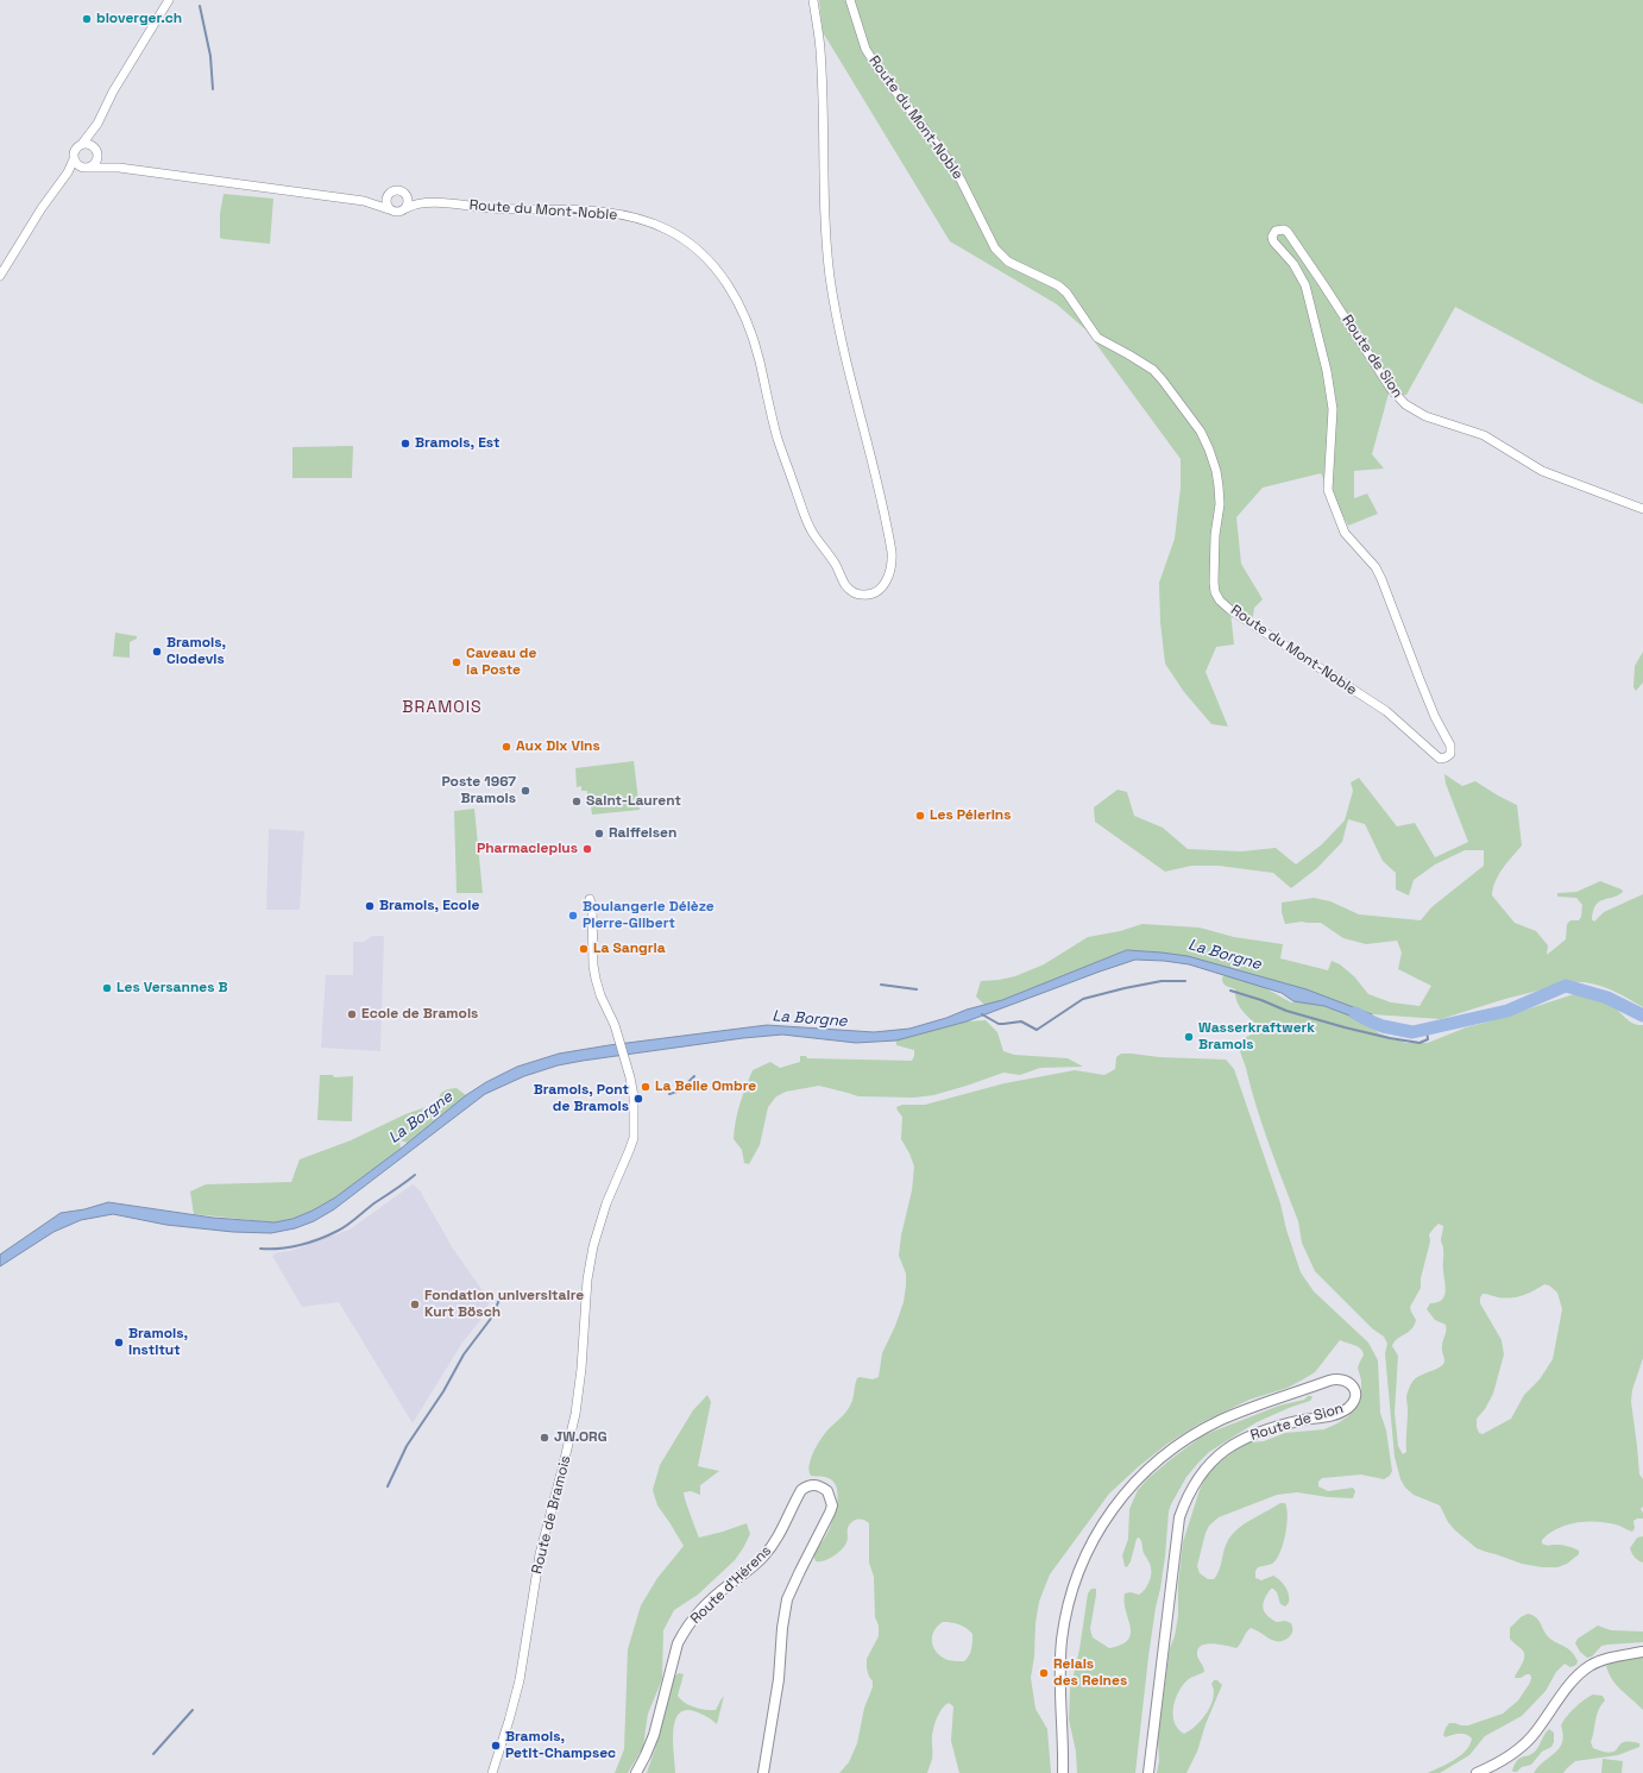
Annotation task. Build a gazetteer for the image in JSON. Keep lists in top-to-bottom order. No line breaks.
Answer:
{"streets":{"main road":["Route de Sion","Route d'Hérens"],"street":["Route du Mont-Noble","Route de Bramois"]},"crossings":[["Route du Mont-Noble","Route de Sion"]],"districts":["BRAMOIS"],"water":["La Borgne"],"places":["bioverger.ch","Bramois, Est","Bramois, Clodevis","Caveau de la Poste","Aux Dix Vins","Poste 1967 Bramois","Saint-Laurent","Les Pélerins","Raiffeisen","Pharmacieplus","Bramois, Ecole","Boulangerie Délèze Pierre-Gilbert","La Sangria","Les Versannes B","Ecole de Bramois","Wasserkraftwerk Bramois","La Belle Ombre","Bramois, Pont de Bramois","Fondation universitaire Kurt Bösch","Bramois, Institut","JW.ORG","Relais des Reines","Bramois, Petit-Champsec"]}
